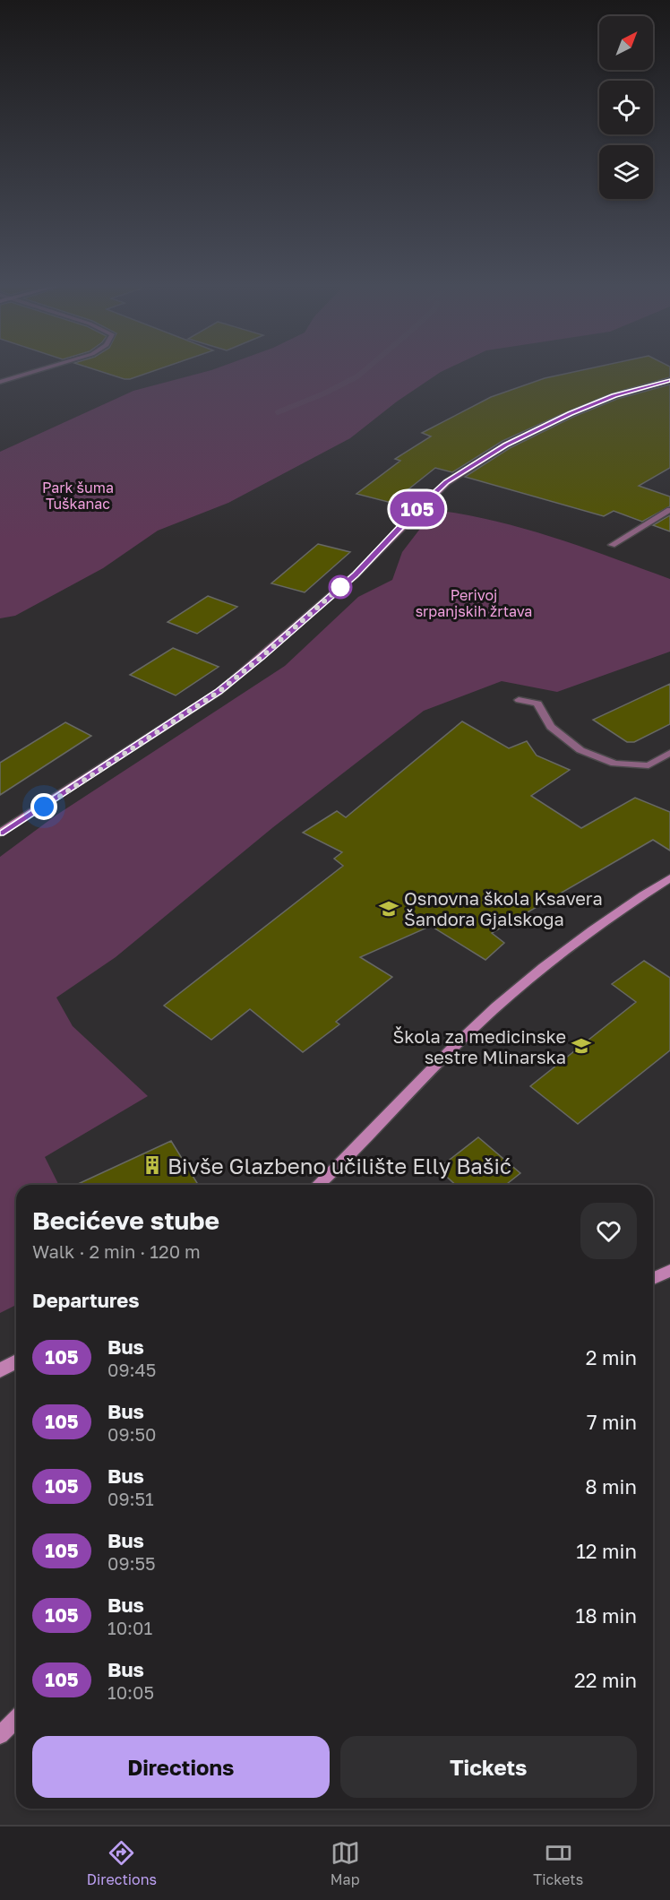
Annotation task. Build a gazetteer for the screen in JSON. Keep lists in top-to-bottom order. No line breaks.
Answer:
{"parks":["Park šuma Tuškanac","Perivoj srpanjskih žrtava"],"places":{"school or university":["Osnovna škola Ksavera Šandora Gjalskoga","Škola za medicinske sestre Mlinarska"],"building":["Bivše Glazbeno učilište Elly Bašić"]},"lines":["bus line 105"],"north":"top right","page":{"on_map":"105","heading":[["Becićeve stube","Walk · 2 min · 120 m"],"Departures"],"list":[{"mark":"105","name":"Bus","note":"09:45","value":"2 min"},{"mark":"105","name":"Bus","note":"09:50","value":"7 min"},{"mark":"105","name":"Bus","note":"09:51","value":"8 min"},{"mark":"105","name":"Bus","note":"09:55","value":"12 min"},{"mark":"105","name":"Bus","note":"10:01","value":"18 min"},{"mark":"105","name":"Bus","note":"10:05","value":"22 min"}],"buttons":["Directions","Tickets"],"tabs":["Directions","Map","Tickets"]}}
